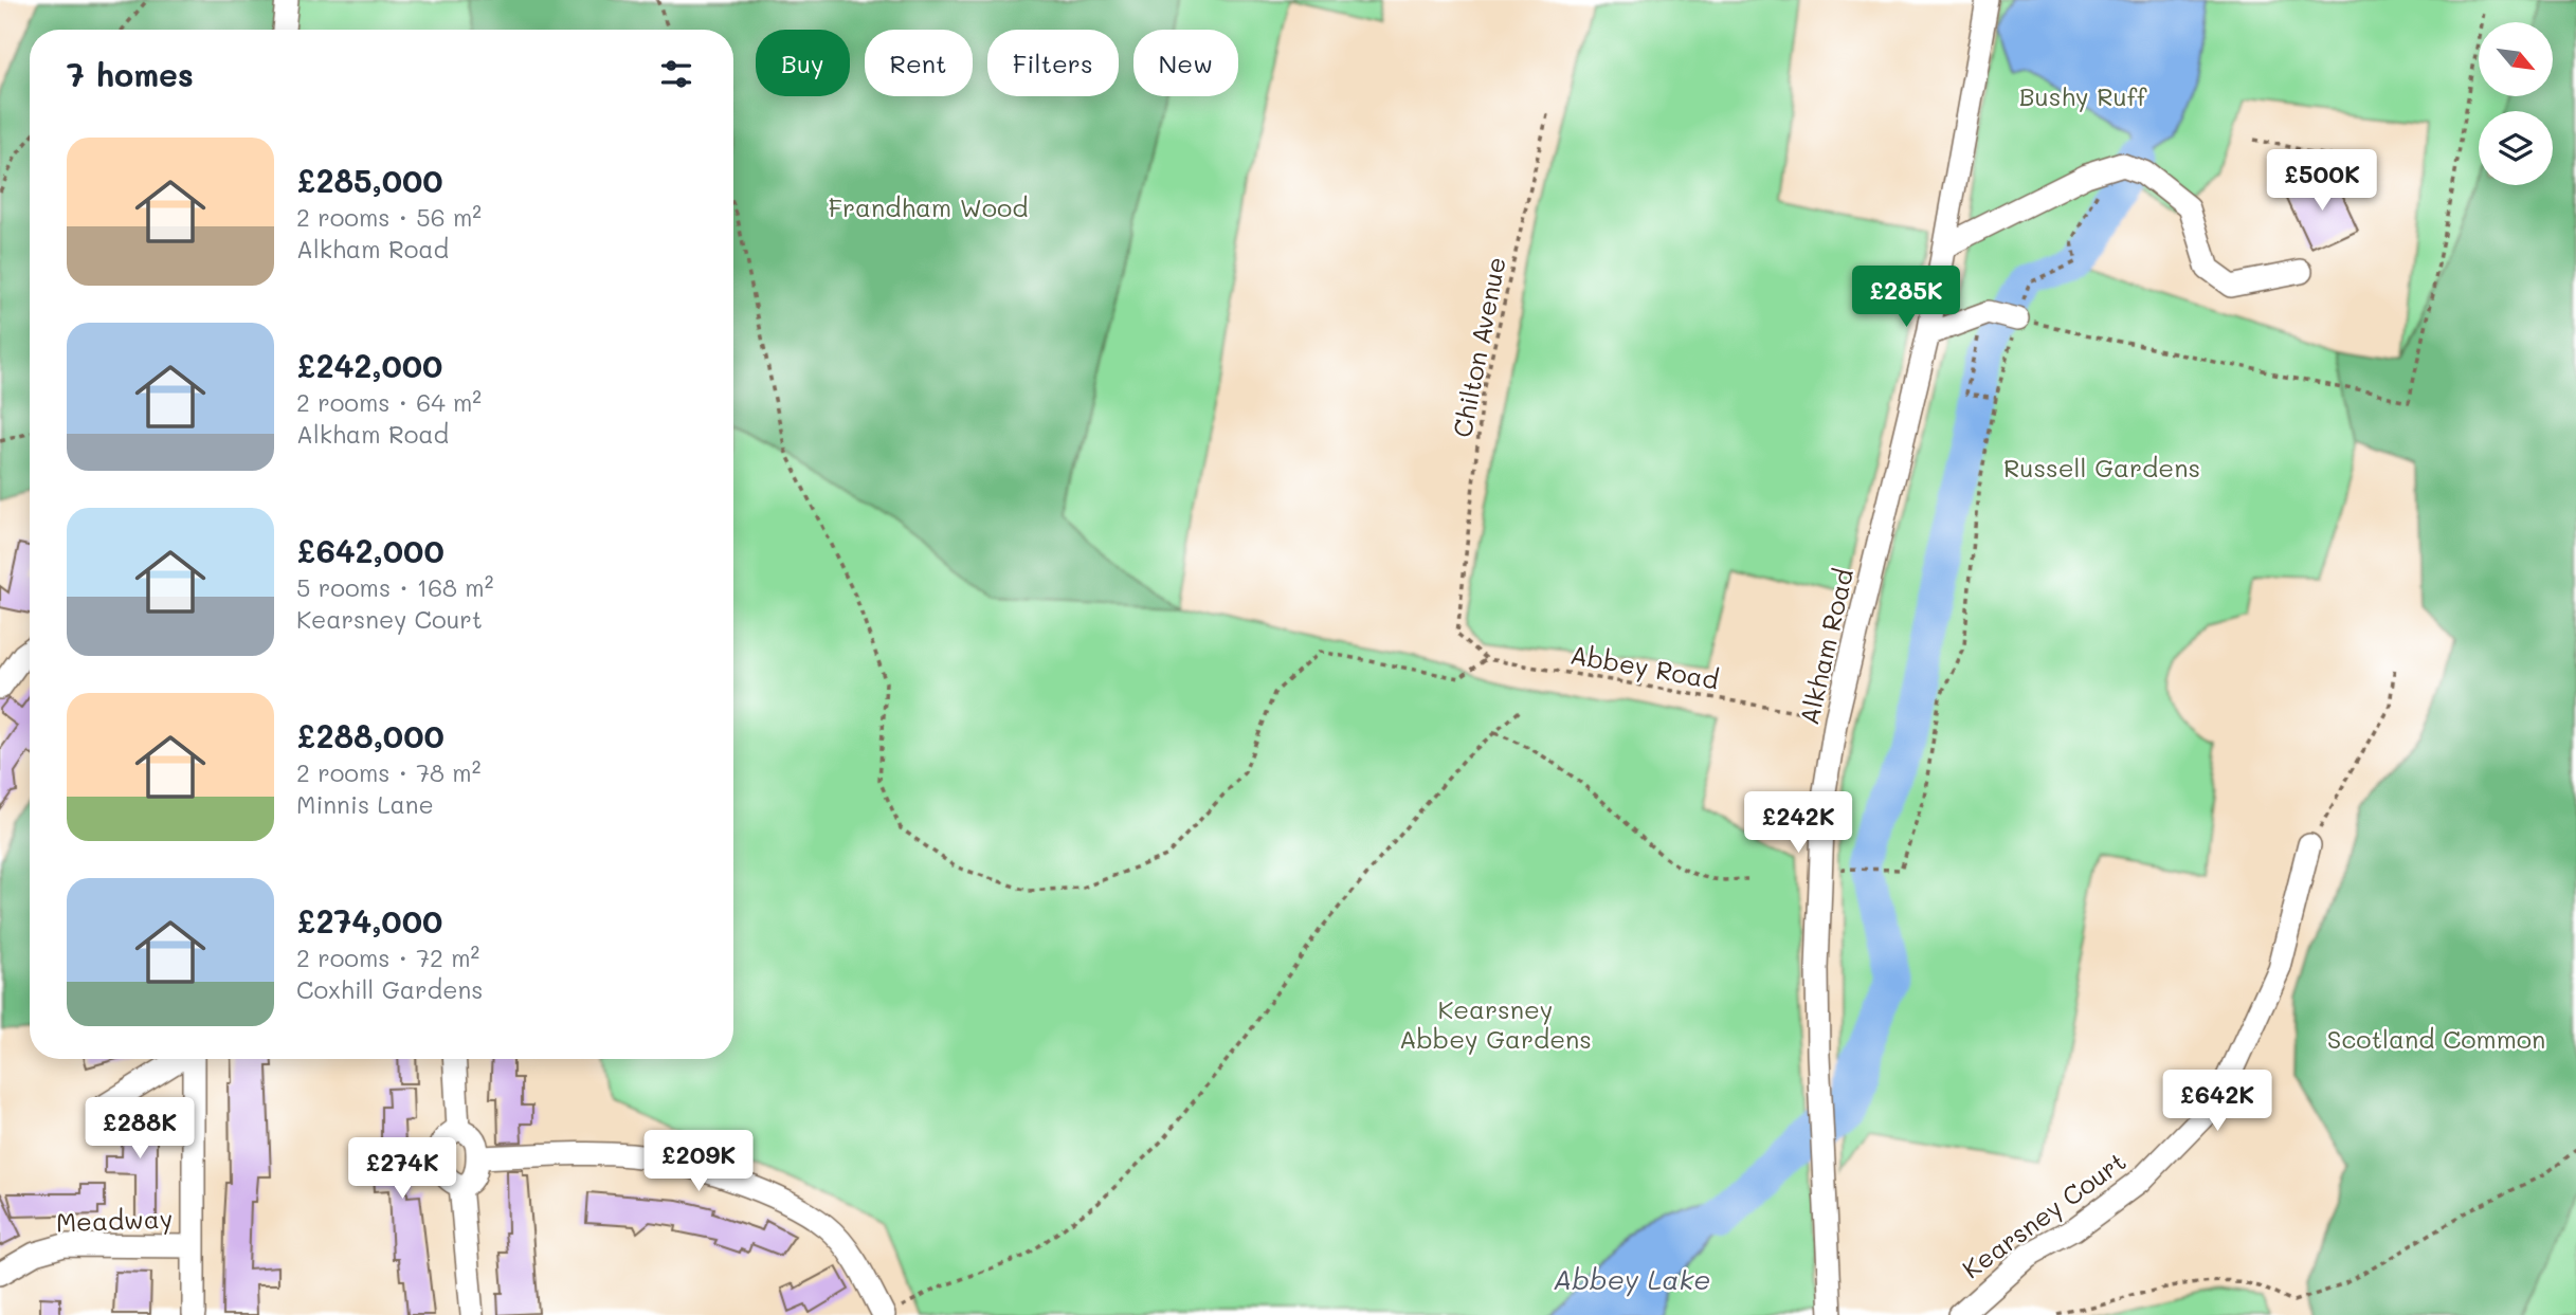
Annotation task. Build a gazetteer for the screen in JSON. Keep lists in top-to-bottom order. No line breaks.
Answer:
{"streets":{"street":["Alkham Road","Kearsney Court","Meadway"],"path":["Chilton Avenue","Abbey Road"]},"crossings":[["Chilton Avenue","Abbey Road"],["Alkham Road","Abbey Road"]],"water":["Abbey Lake"],"parks":["Bushy Ruff","Frandham Wood","Russell Gardens","Kearsney Abbey Gardens","Scotland Common"],"north":"bottom right","page":{"chip":["Buy","Rent","Filters","New"],"heading":"7 homes","list":[{"name":"£285,000","note":"2 rooms · 56 m² · Alkham Road"},{"name":"£242,000","note":"2 rooms · 64 m² · Alkham Road"},{"name":"£642,000","note":"5 rooms · 168 m² · Kearsney Court"},{"name":"£288,000","note":"2 rooms · 78 m² · Minnis Lane"},{"name":"£274,000","note":"2 rooms · 72 m² · Coxhill Gardens"}],"price":["£500K","£285K","£242K","£642K","£288K","£209K","£274K"]}}
